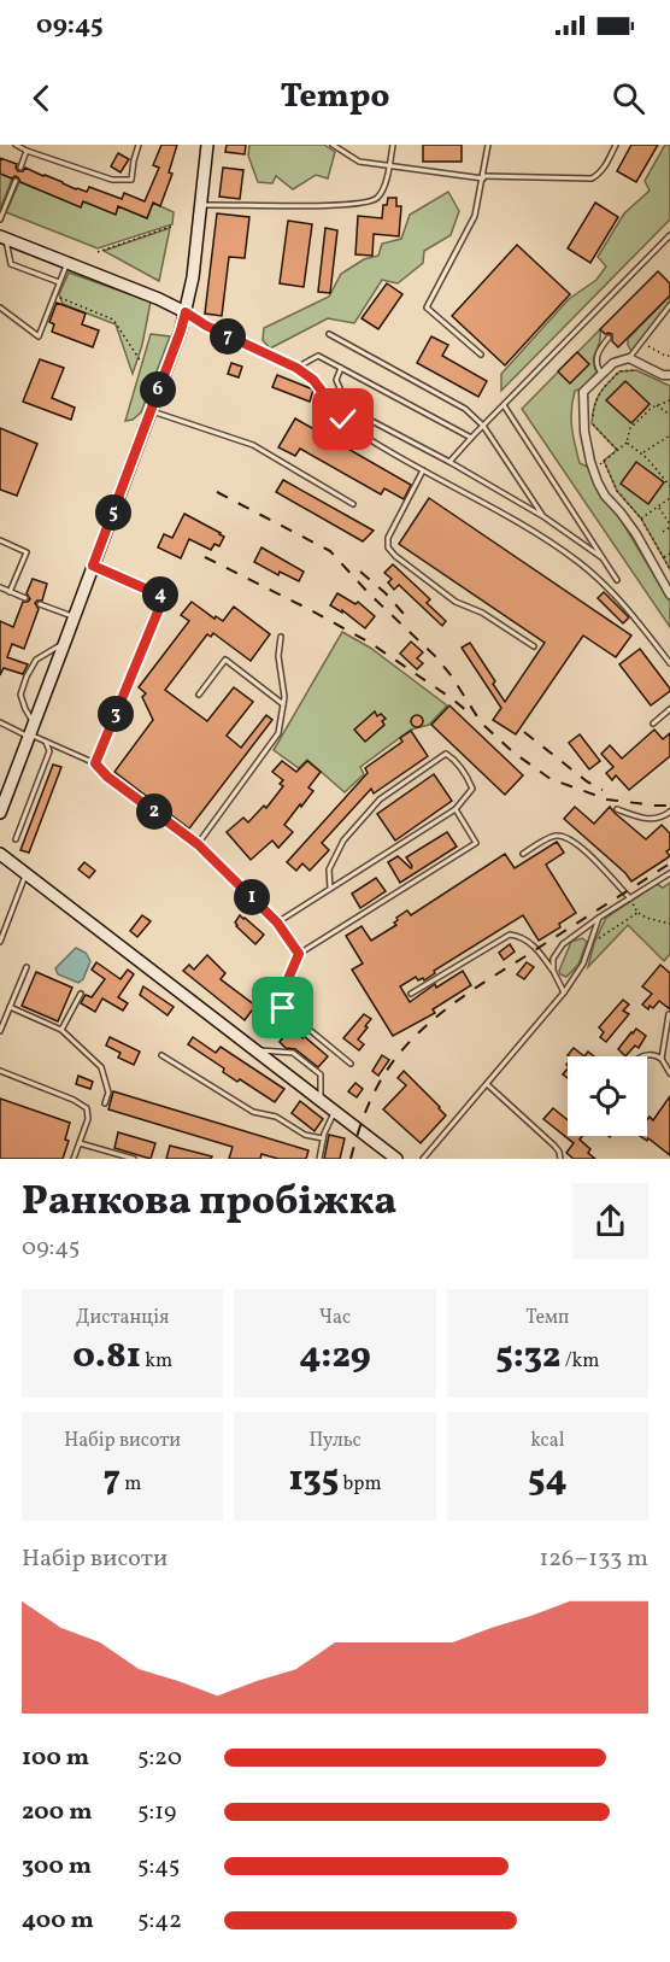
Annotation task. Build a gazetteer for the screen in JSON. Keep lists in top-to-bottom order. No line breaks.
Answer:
{"page":{"status":"09:45","header":"Tempo","pins":["7","6","5","4","3","2","1"],"heading":["Ранкова пробіжка","09:45"],"stats":[["Дистанція","0.81 km"],["Час","4:29"],["Темп","5:32 /km"],["Набір висоти","7 m"],["Пульс","135 bpm"],["kcal","54"]],"chart":["Набір висоти","126–133 m"],"list":[{"name":"100 m","note":"5:20"},{"name":"200 m","note":"5:19"},{"name":"300 m","note":"5:45"},{"name":"400 m","note":"5:42"}]}}
